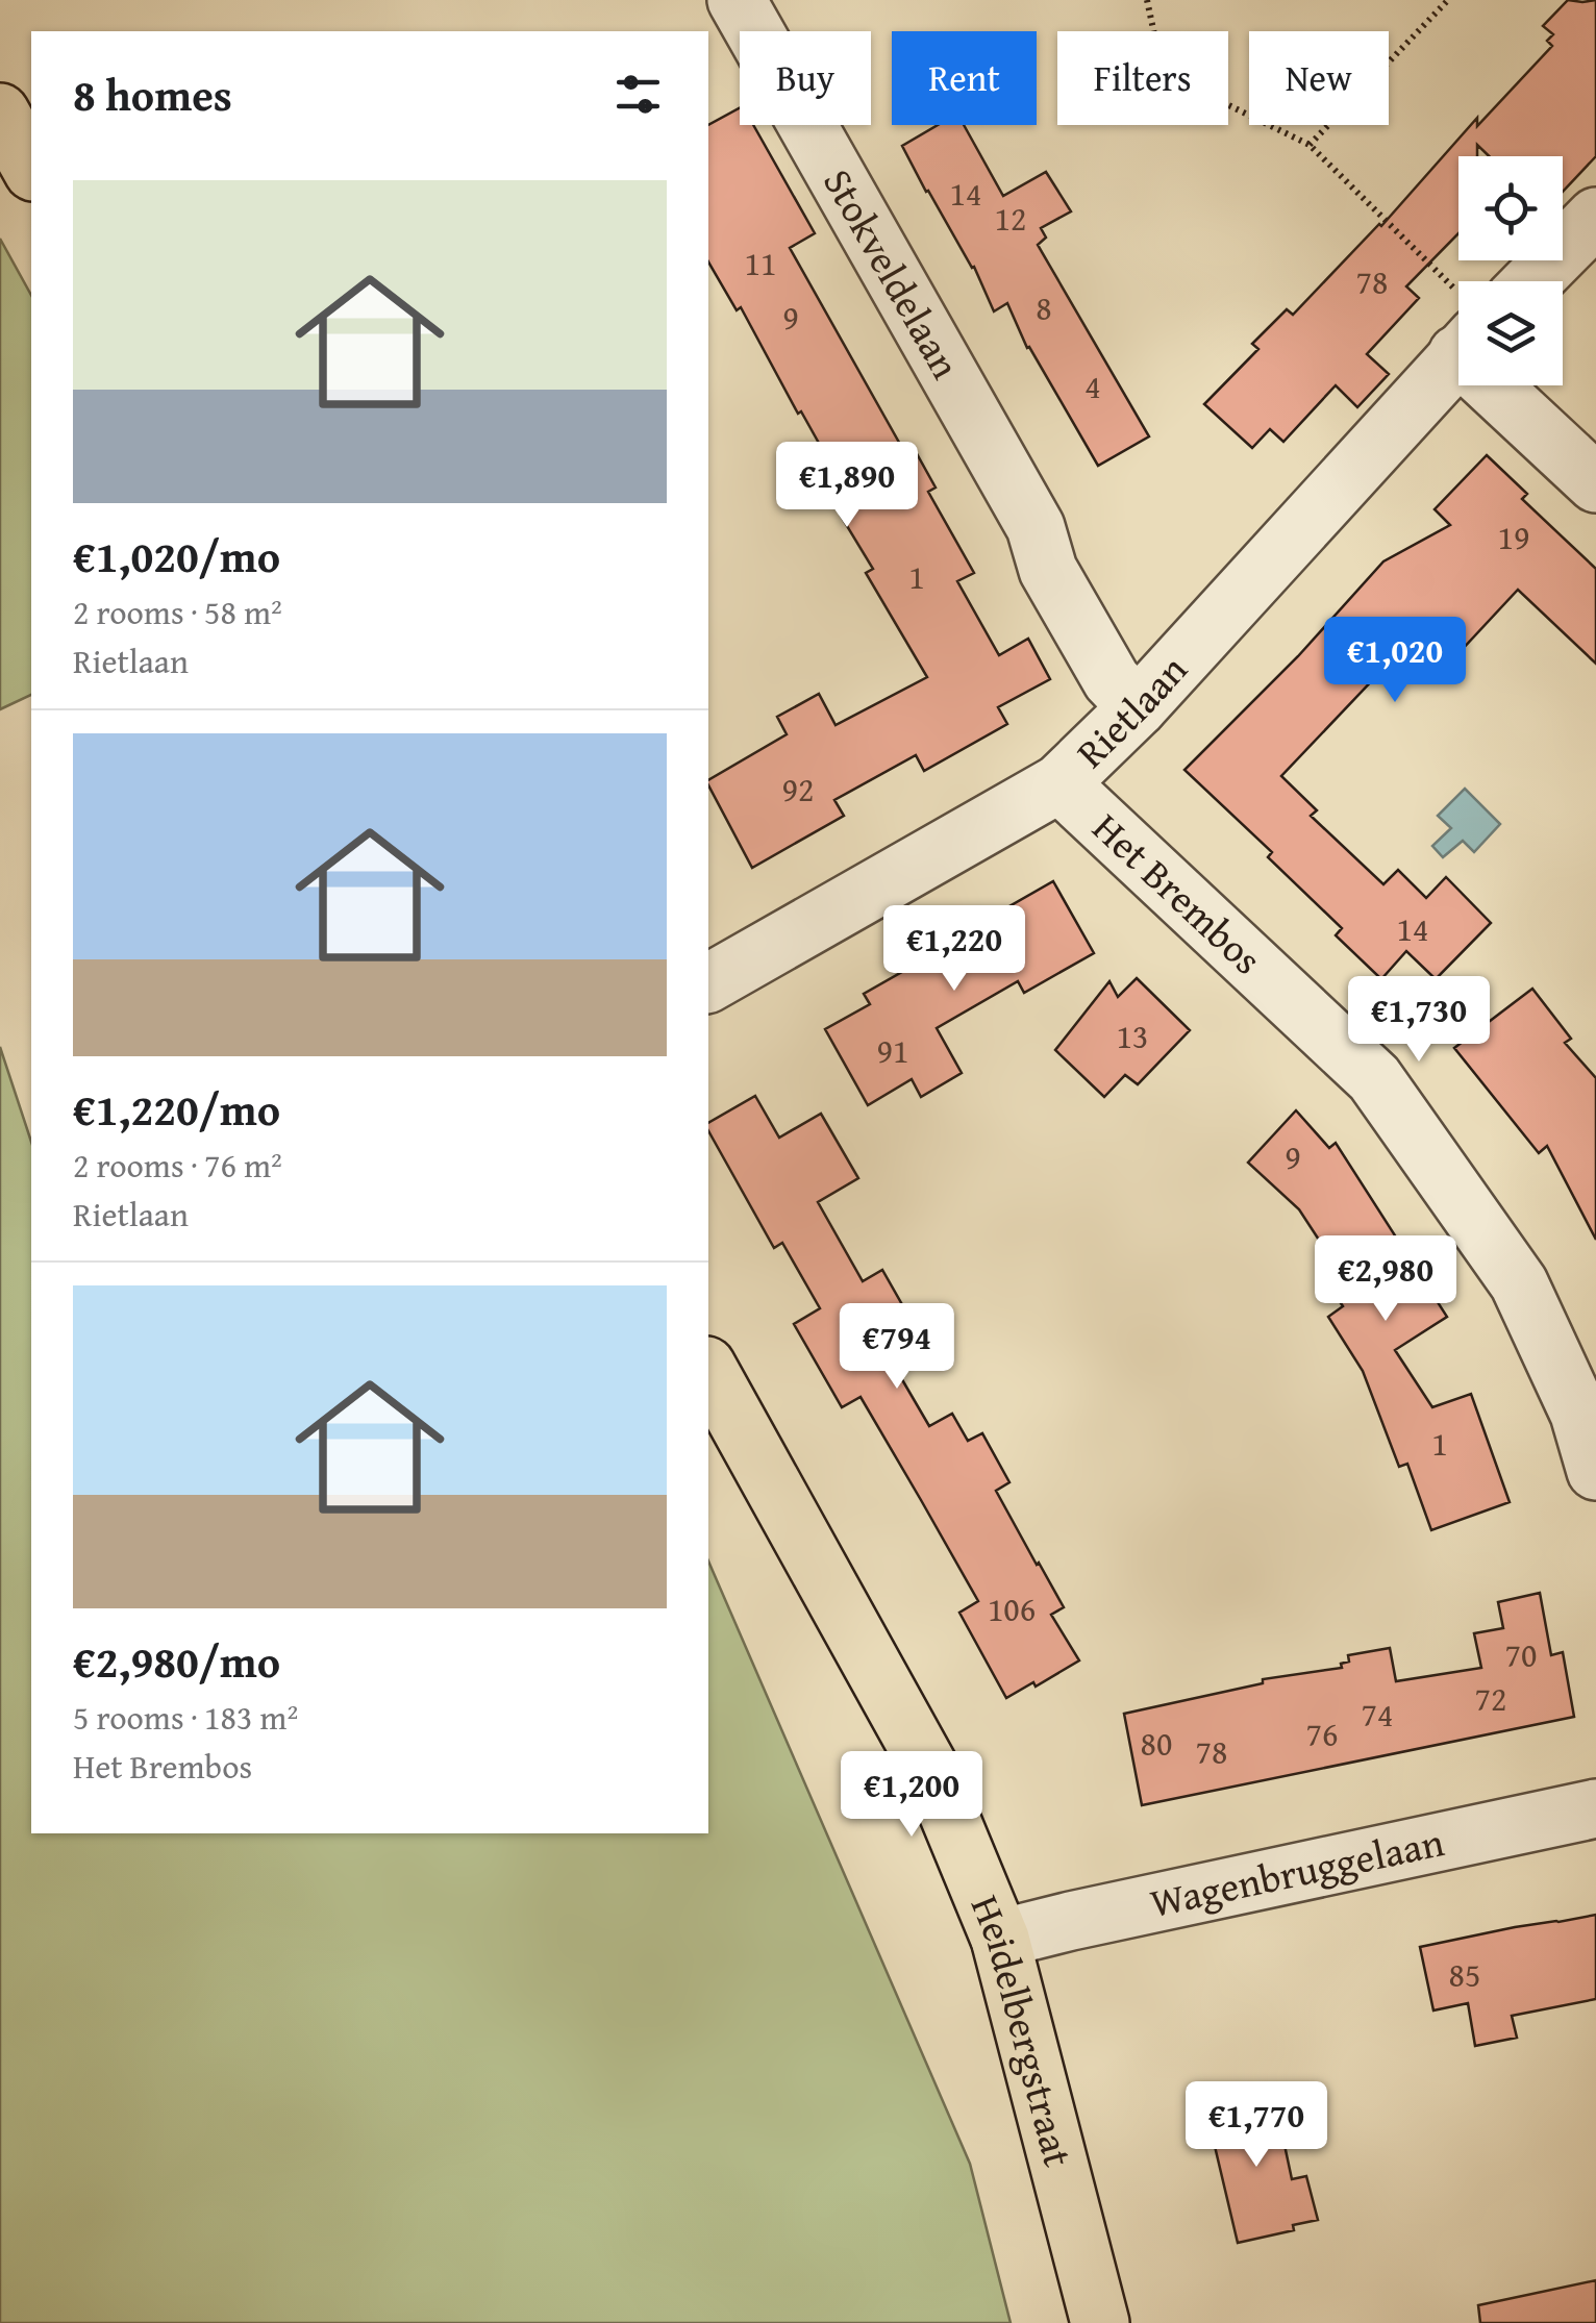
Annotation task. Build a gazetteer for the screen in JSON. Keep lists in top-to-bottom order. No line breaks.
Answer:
{"streets":{"main road":["Heidelbergstraat"],"street":["Stokveldelaan","Rietlaan","Het Brembos","Wagenbruggelaan"]},"crossings":[["Stokveldelaan","Rietlaan"],["Rietlaan","Het Brembos"],["Wagenbruggelaan","Heidelbergstraat"]],"house_numbers":["14","12","11","78","8","9","4","19","1","92","14","13","91","9","1","106","70","72","74","76","80","78","85"],"page":{"chip":["Buy","Rent","Filters","New"],"heading":"8 homes","list":[{"name":"€1,020/mo","note":"2 rooms · 58 m² · Rietlaan"},{"name":"€1,220/mo","note":"2 rooms · 76 m² · Rietlaan"},{"name":"€2,980/mo","note":"5 rooms · 183 m² · Het Brembos"}],"price":["€1,890","€1,020","€1,220","€1,730","€2,980","€794","€1,200","€1,770"]}}
